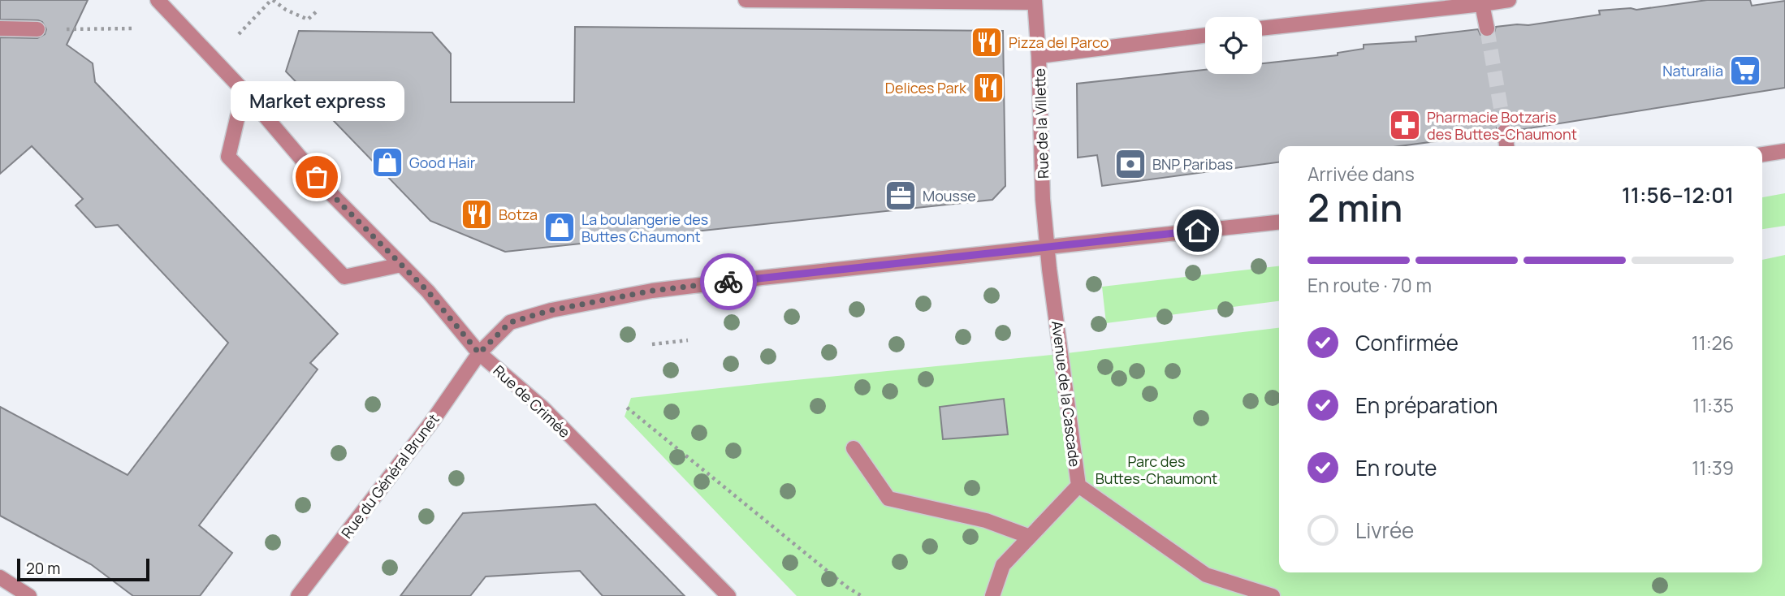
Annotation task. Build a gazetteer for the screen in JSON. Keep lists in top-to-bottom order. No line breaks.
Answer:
{"streets":{"street":["Rue de la Villette","Avenue de la Cascade","Rue de Crimée","Rue du Général Brunet"]},"crossings":[["Rue de la Villette","Avenue de la Cascade"],["Rue de la Villette","Rue du Général Brunet"],["Avenue de la Cascade","Rue du Général Brunet"],["Rue de Crimée","Rue du Général Brunet"]],"parks":["Parc des Buttes-Chaumont"],"places":{"restaurant":["Pizza del Parco","Delices Park","Botza"],"supermarket":["Naturalia"],"pharmacy":["Pharmacie Botzaris des Buttes-Chaumont"],"shop":["Good Hair","La boulangerie des Buttes Chaumont"],"bank":["BNP Paribas"],"other":["Market express"],"office":["Mousse"]},"scale_bar":"20 m","page":{"bubble":"Market express","heading":["2 min","Arrivée dans","11:56–12:01"],"bar":"En route · 70 m","list":[["Confirmée","11:26"],["En préparation","11:35"],["En route","11:39"],"Livrée"],"scale":"20 m"}}
